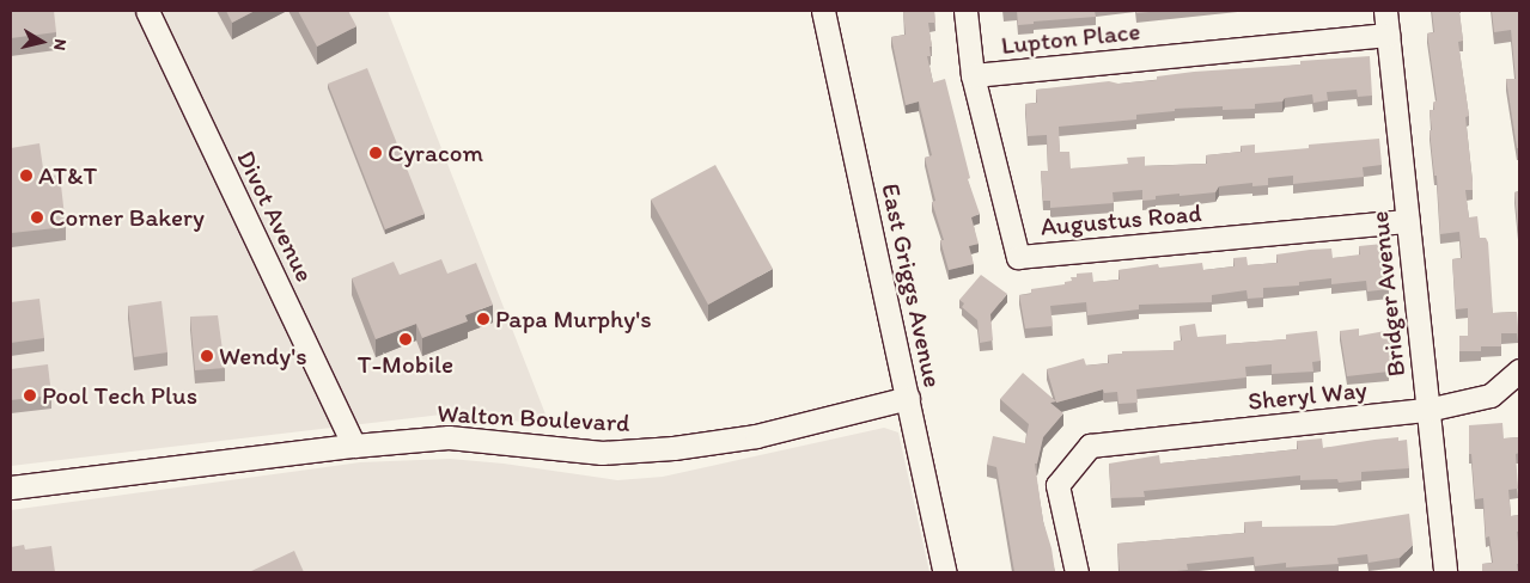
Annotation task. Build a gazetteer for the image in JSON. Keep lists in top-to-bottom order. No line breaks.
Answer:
{"streets":{"street":["Lupton Place","Divot Avenue","Augustus Road","East Griggs Avenue","Bridger Avenue","Sheryl Way","Walton Boulevard"]},"crossings":[["Lupton Place","Augustus Road"],["Lupton Place","Bridger Avenue"],["Divot Avenue","Walton Boulevard"],["Augustus Road","Bridger Avenue"],["East Griggs Avenue","Walton Boulevard"],["Bridger Avenue","Sheryl Way"]],"places":["Cyracom","AT&T","Corner Bakery","Papa Murphy's","T-Mobile","Wendy's","Pool Tech Plus"],"north":"right"}
